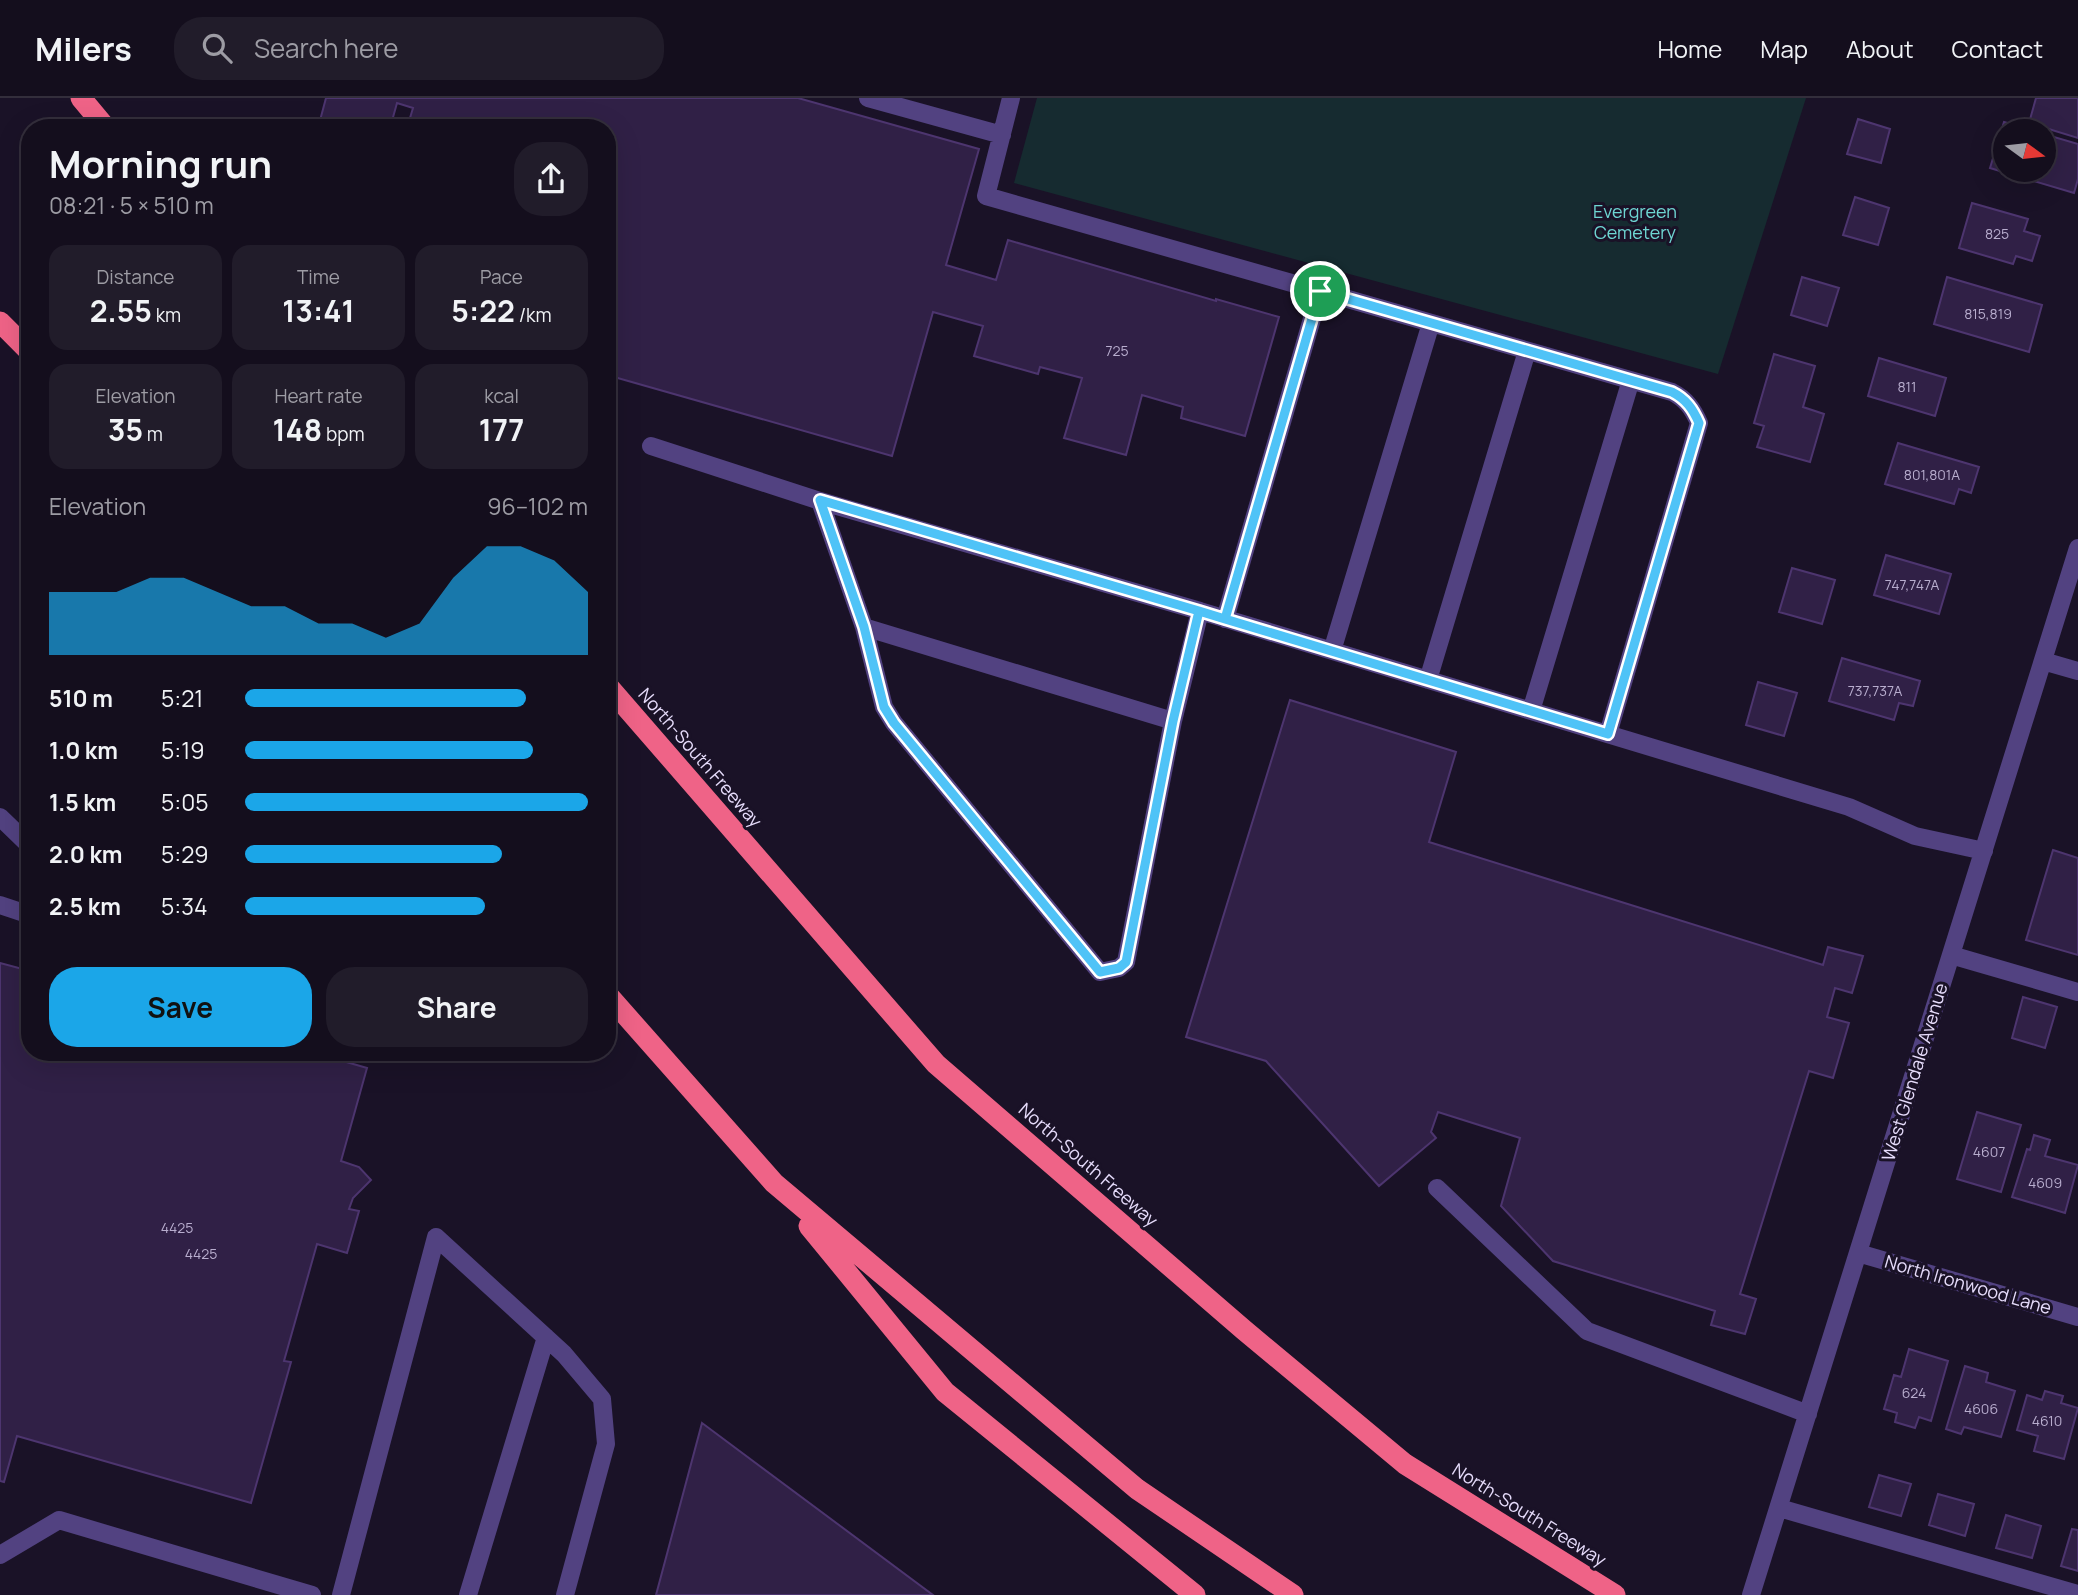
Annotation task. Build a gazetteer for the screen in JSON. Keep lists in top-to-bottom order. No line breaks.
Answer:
{"streets":{"highway":["North-South Freeway"],"street":["West Glendale Avenue","North Ironwood Lane"]},"crossings":[["West Glendale Avenue","North Ironwood Lane"]],"parks":["Evergreen Cemetery"],"house_numbers":["825","815,819","725","811","801,801A","747,747A","737,737A","4607","4609","4425","4425","624","4606","4610"],"north":"right","page":{"header":"Milers","search":"Search here","nav":["Home","Map","About","Contact"],"heading":["Morning run","08:21 · 5 × 510 m"],"stats":[["Distance","2.55 km"],["Time","13:41"],["Pace","5:22 /km"],["Elevation","35 m"],["Heart rate","148 bpm"],["kcal","177"]],"chart":["Elevation","96–102 m"],"list":[{"name":"510 m","note":"5:21"},{"name":"1.0 km","note":"5:19"},{"name":"1.5 km","note":"5:05"},{"name":"2.0 km","note":"5:29"},{"name":"2.5 km","note":"5:34"}],"buttons":["Save","Share"]}}
